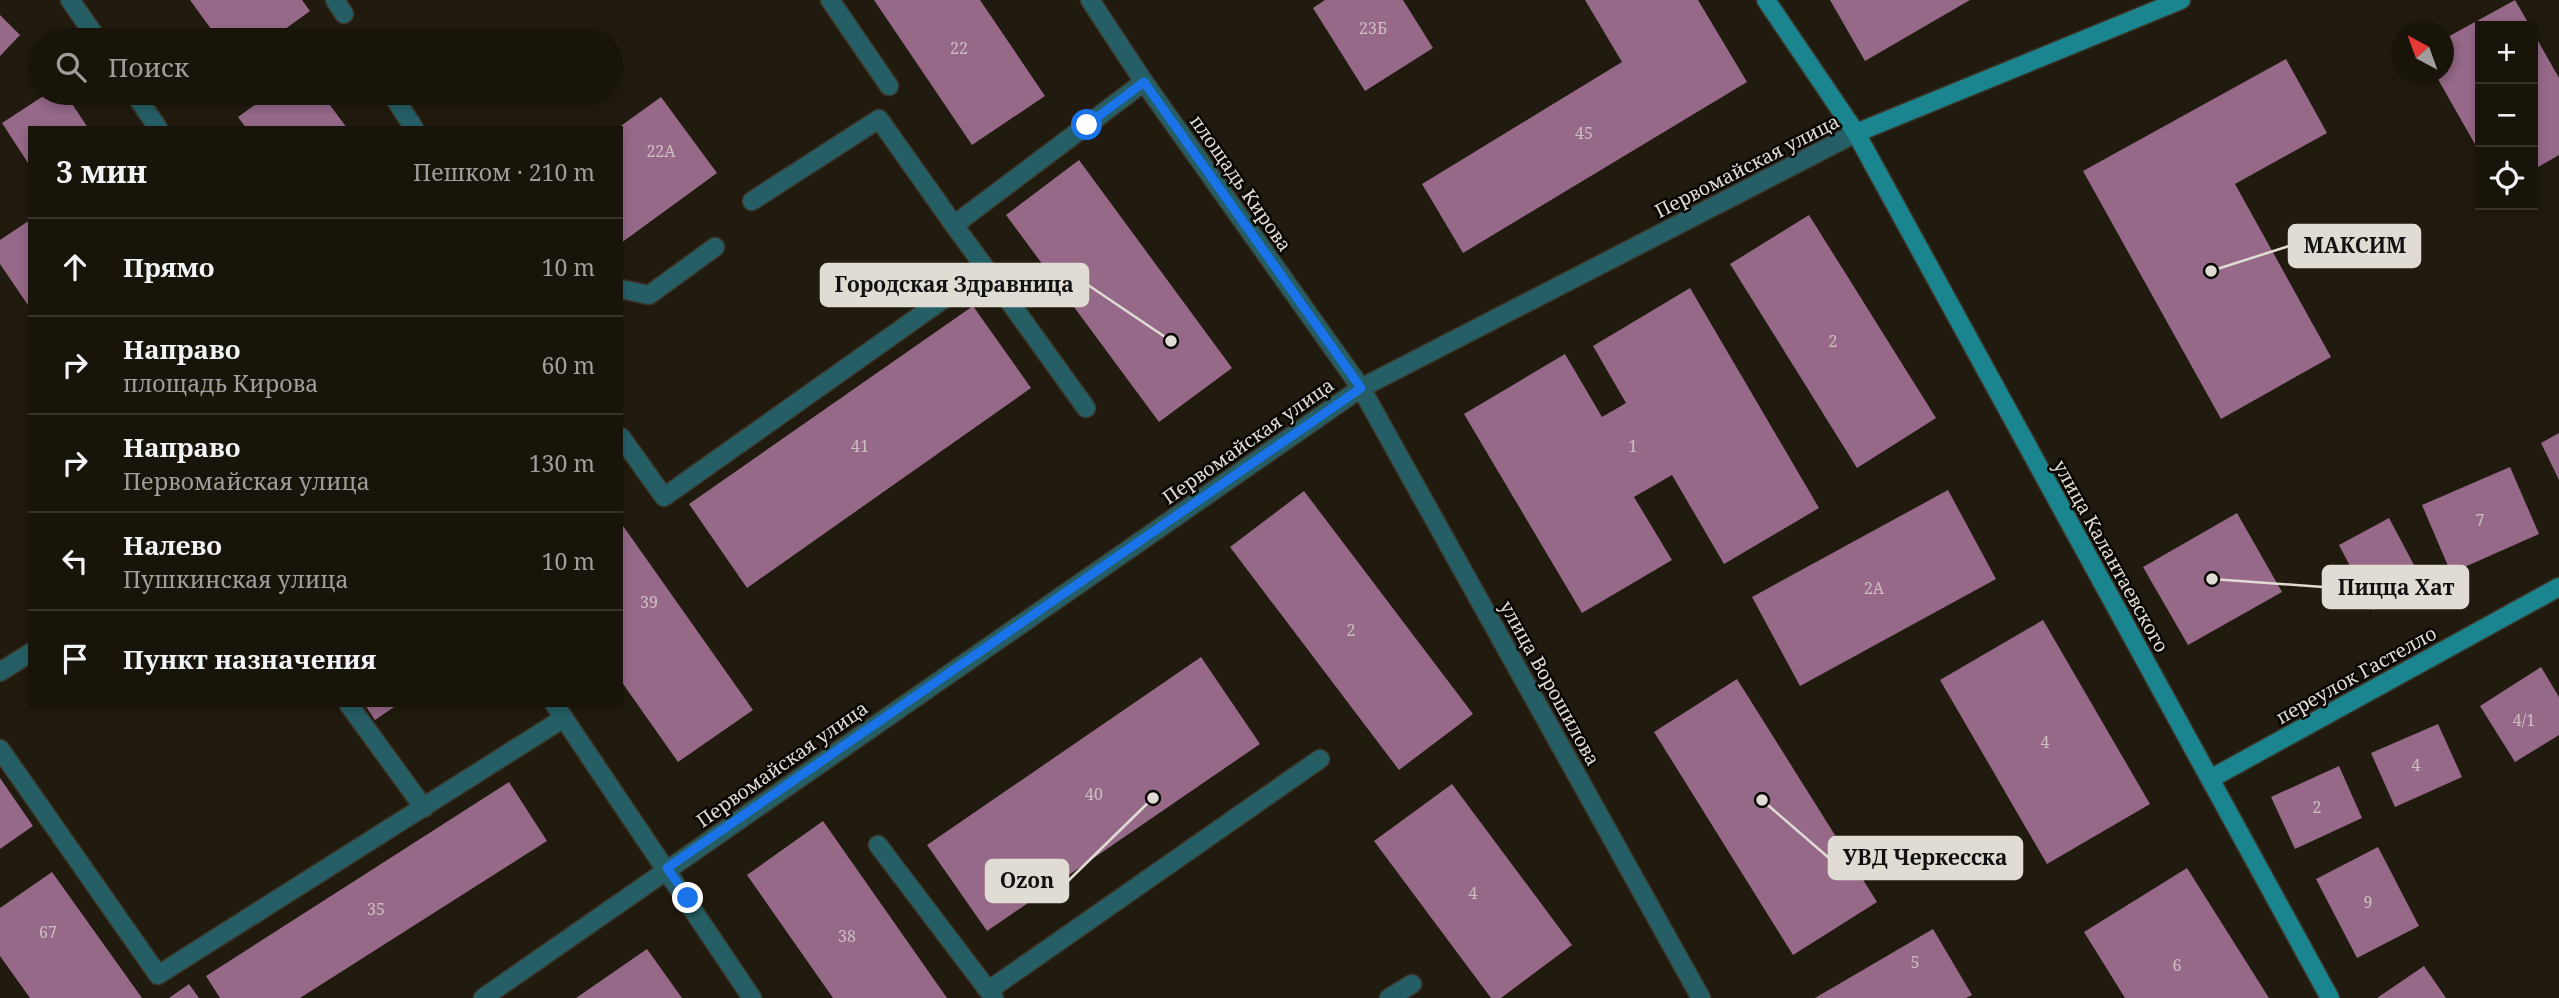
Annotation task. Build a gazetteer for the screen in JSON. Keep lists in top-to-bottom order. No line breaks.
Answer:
{"streets":{"street":["Первомайская улица","площадь Кирова","улица Калантаевского","переулок Гастелло","улица Ворошилова"]},"crossings":[["Первомайская улица","площадь Кирова"],["Первомайская улица","улица Калантаевского"],["Первомайская улица","улица Ворошилова"],["площадь Кирова","улица Ворошилова"],["улица Калантаевского","переулок Гастелло"]],"places":["МАКСИМ","Городская Здравница","Пицца Хат","Ozon","УВД Черкесска"],"house_numbers":["23Б","22","45","22А","2","41","1","7","2А","39","2","4/1","4","4","40","2","4","9","35","67","38","5","6"],"north":"top left","page":{"map_buttons":["+","−"],"search":"Поиск","heading":["3 мин","Пешком · 210 m"],"list":[["Прямо","10 m"],["Направо","площадь Кирова","60 m"],["Направо","Первомайская улица","130 m"],["Налево","Пушкинская улица","10 m"],"Пункт назначения"]}}
